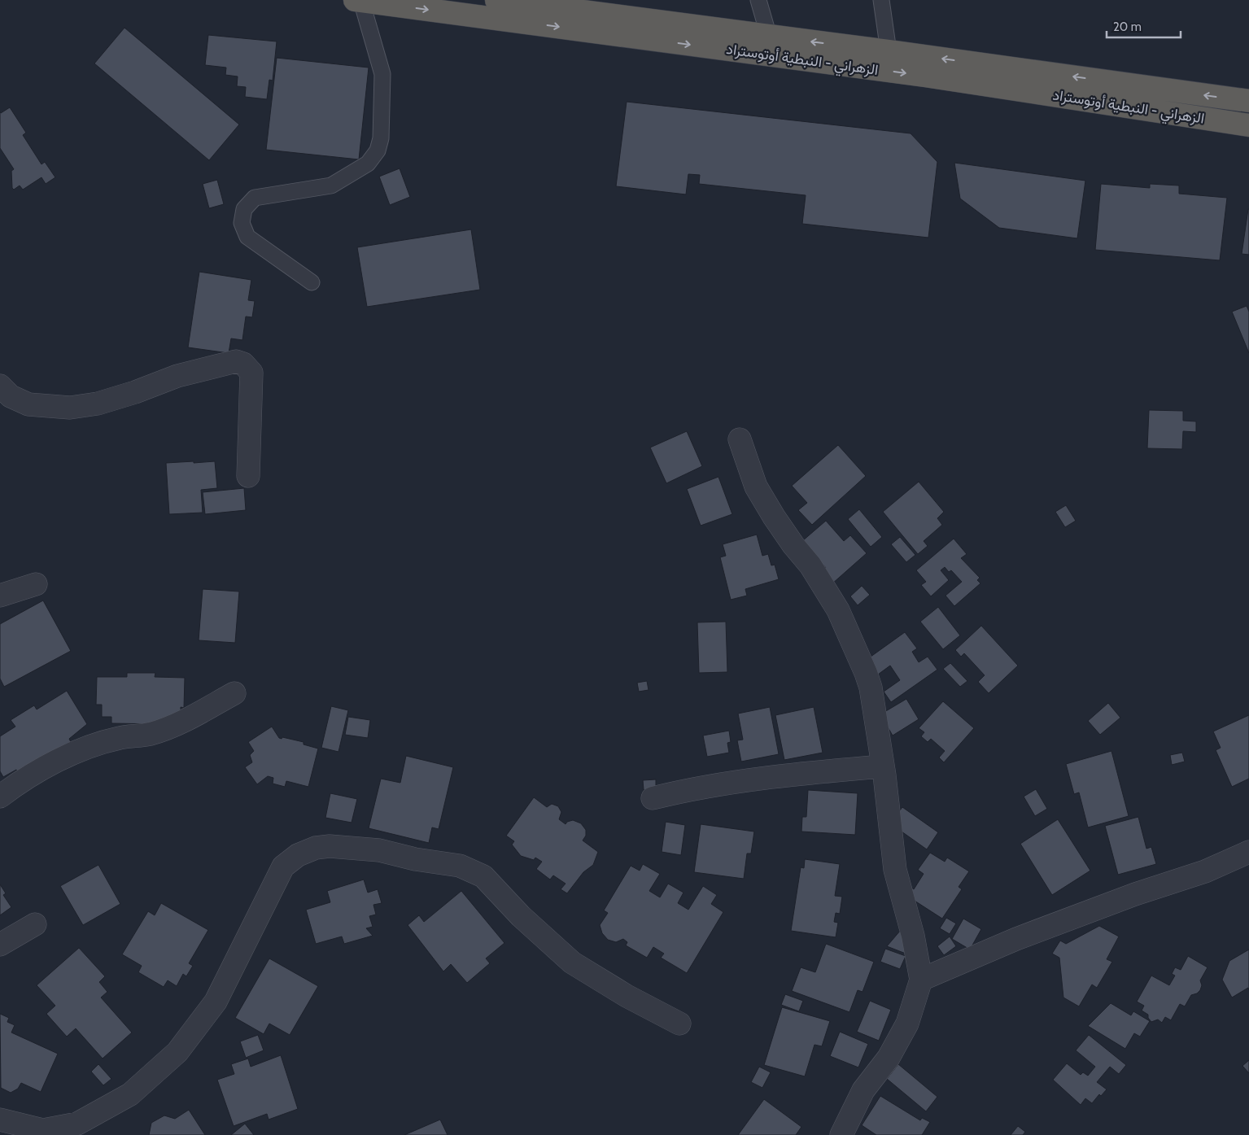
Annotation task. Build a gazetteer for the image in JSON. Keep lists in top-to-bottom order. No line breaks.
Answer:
{"streets":{"highway":["الزهراني - النبطية أوتوستراد"]},"scale_bar":"20 m"}
